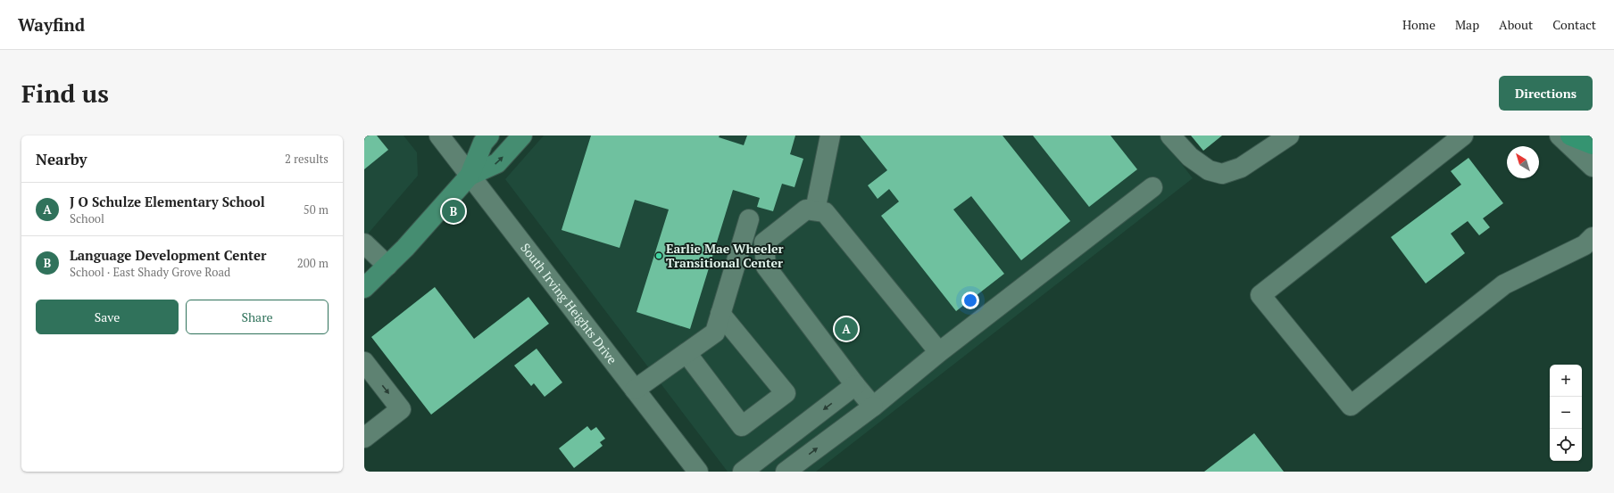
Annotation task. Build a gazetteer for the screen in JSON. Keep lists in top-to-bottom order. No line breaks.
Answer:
{"streets":{"street":["South Irving Heights Drive"]},"places":["Earlie Mae Wheeler Transitional Center"],"north":"top left","page":{"header":"Wayfind","nav":["Home","Map","About","Contact"],"buttons":["Directions",["Save","Share"]],"title":"Find us","heading":["Nearby","2 results"],"list":[{"mark":"A","name":"J O Schulze Elementary School","note":"School","value":"50 m"},{"mark":"B","name":"Language Development Center","note":"School · East Shady Grove Road","value":"200 m"}],"pins":["B","A"],"map_buttons":["+","−"]}}
